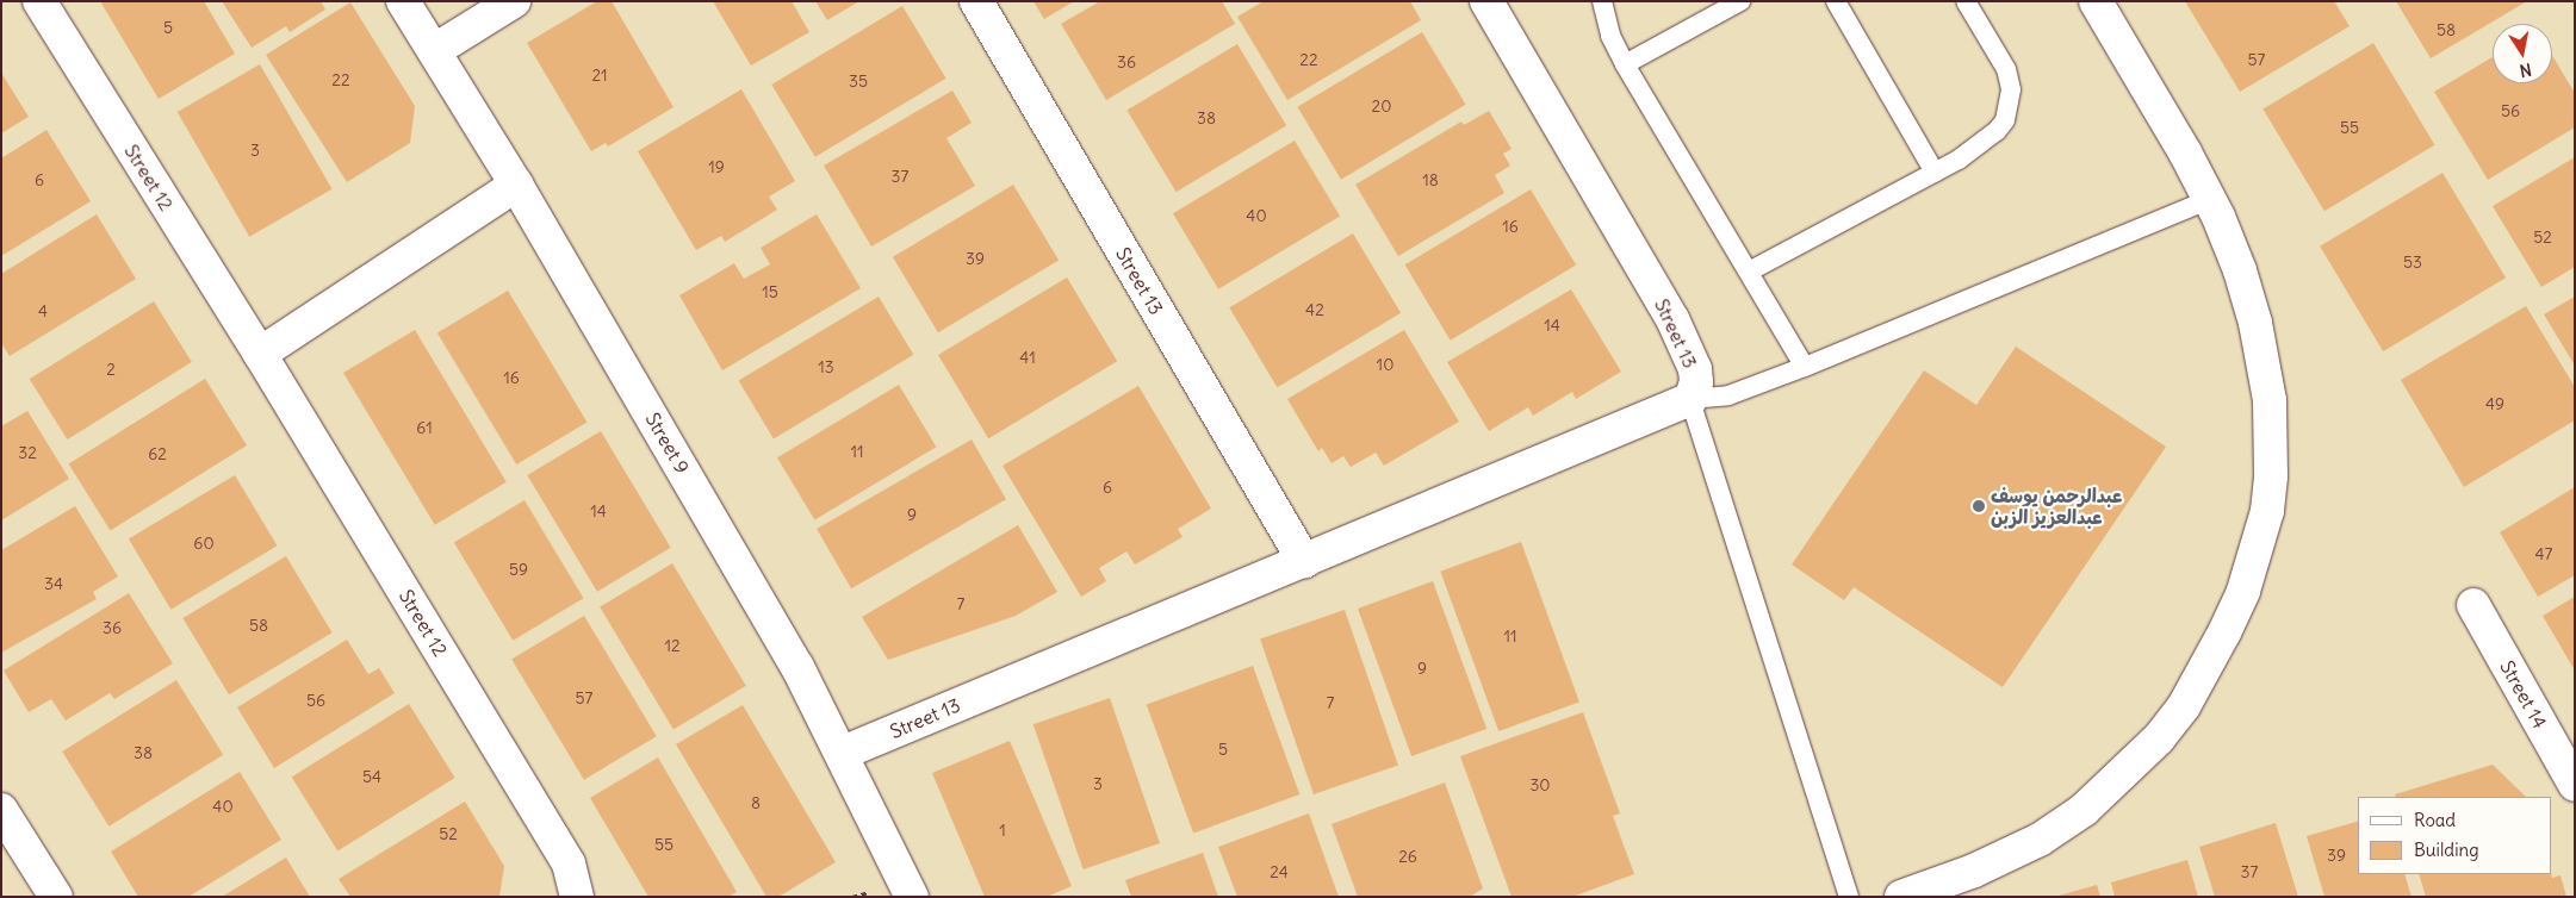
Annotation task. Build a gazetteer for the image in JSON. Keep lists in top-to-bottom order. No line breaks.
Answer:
{"streets":{"street":["Street 12","Street 13","Street 9","Street 14"]},"crossings":[["Street 13","Street 9"]],"places":["عبدالرحمن يوسف عبدالعزيز الزبن"],"house_numbers":["5","58","22","57","36","21","22","35","20","56","38","55","3","19","37","6","18","40","16","52","39","53","15","42","4","14","41","10","13","2","16","49","61","11","32","62","6","14","9","60","47","59","34","7","58","36","11","12","9","57","56","7","5","38","54","3","30","8","40","1","52","55","39","26","24","37"],"legend":["Road","Building"],"north":"bottom"}
